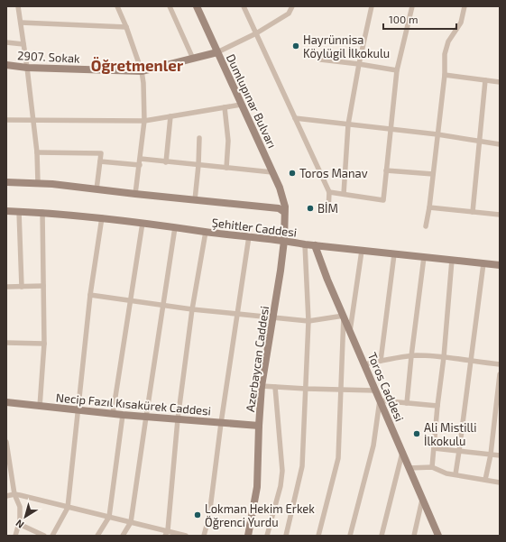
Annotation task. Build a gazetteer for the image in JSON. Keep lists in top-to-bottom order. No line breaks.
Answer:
{"streets":{"street":["2907. Sokak","Dumlupınar Bulvarı","Şehitler Caddesi","Azerbaycan Caddesi","Toros Caddesi","Necip Fazıl Kısakürek Caddesi"]},"crossings":[["2907. Sokak","Dumlupınar Bulvarı"],["Dumlupınar Bulvarı","Azerbaycan Caddesi"],["Şehitler Caddesi","Azerbaycan Caddesi"],["Şehitler Caddesi","Toros Caddesi"],["Azerbaycan Caddesi","Necip Fazıl Kısakürek Caddesi"]],"districts":["Öğretmenler"],"places":["Hayrünnisa Köylügil İlkokulu","Toros Manav","BİM","Ali Mistilli İlkokulu","Lokman Hekim Erkek Öğrenci Yurdu"],"scale_bar":"100 m","north":"bottom left"}
